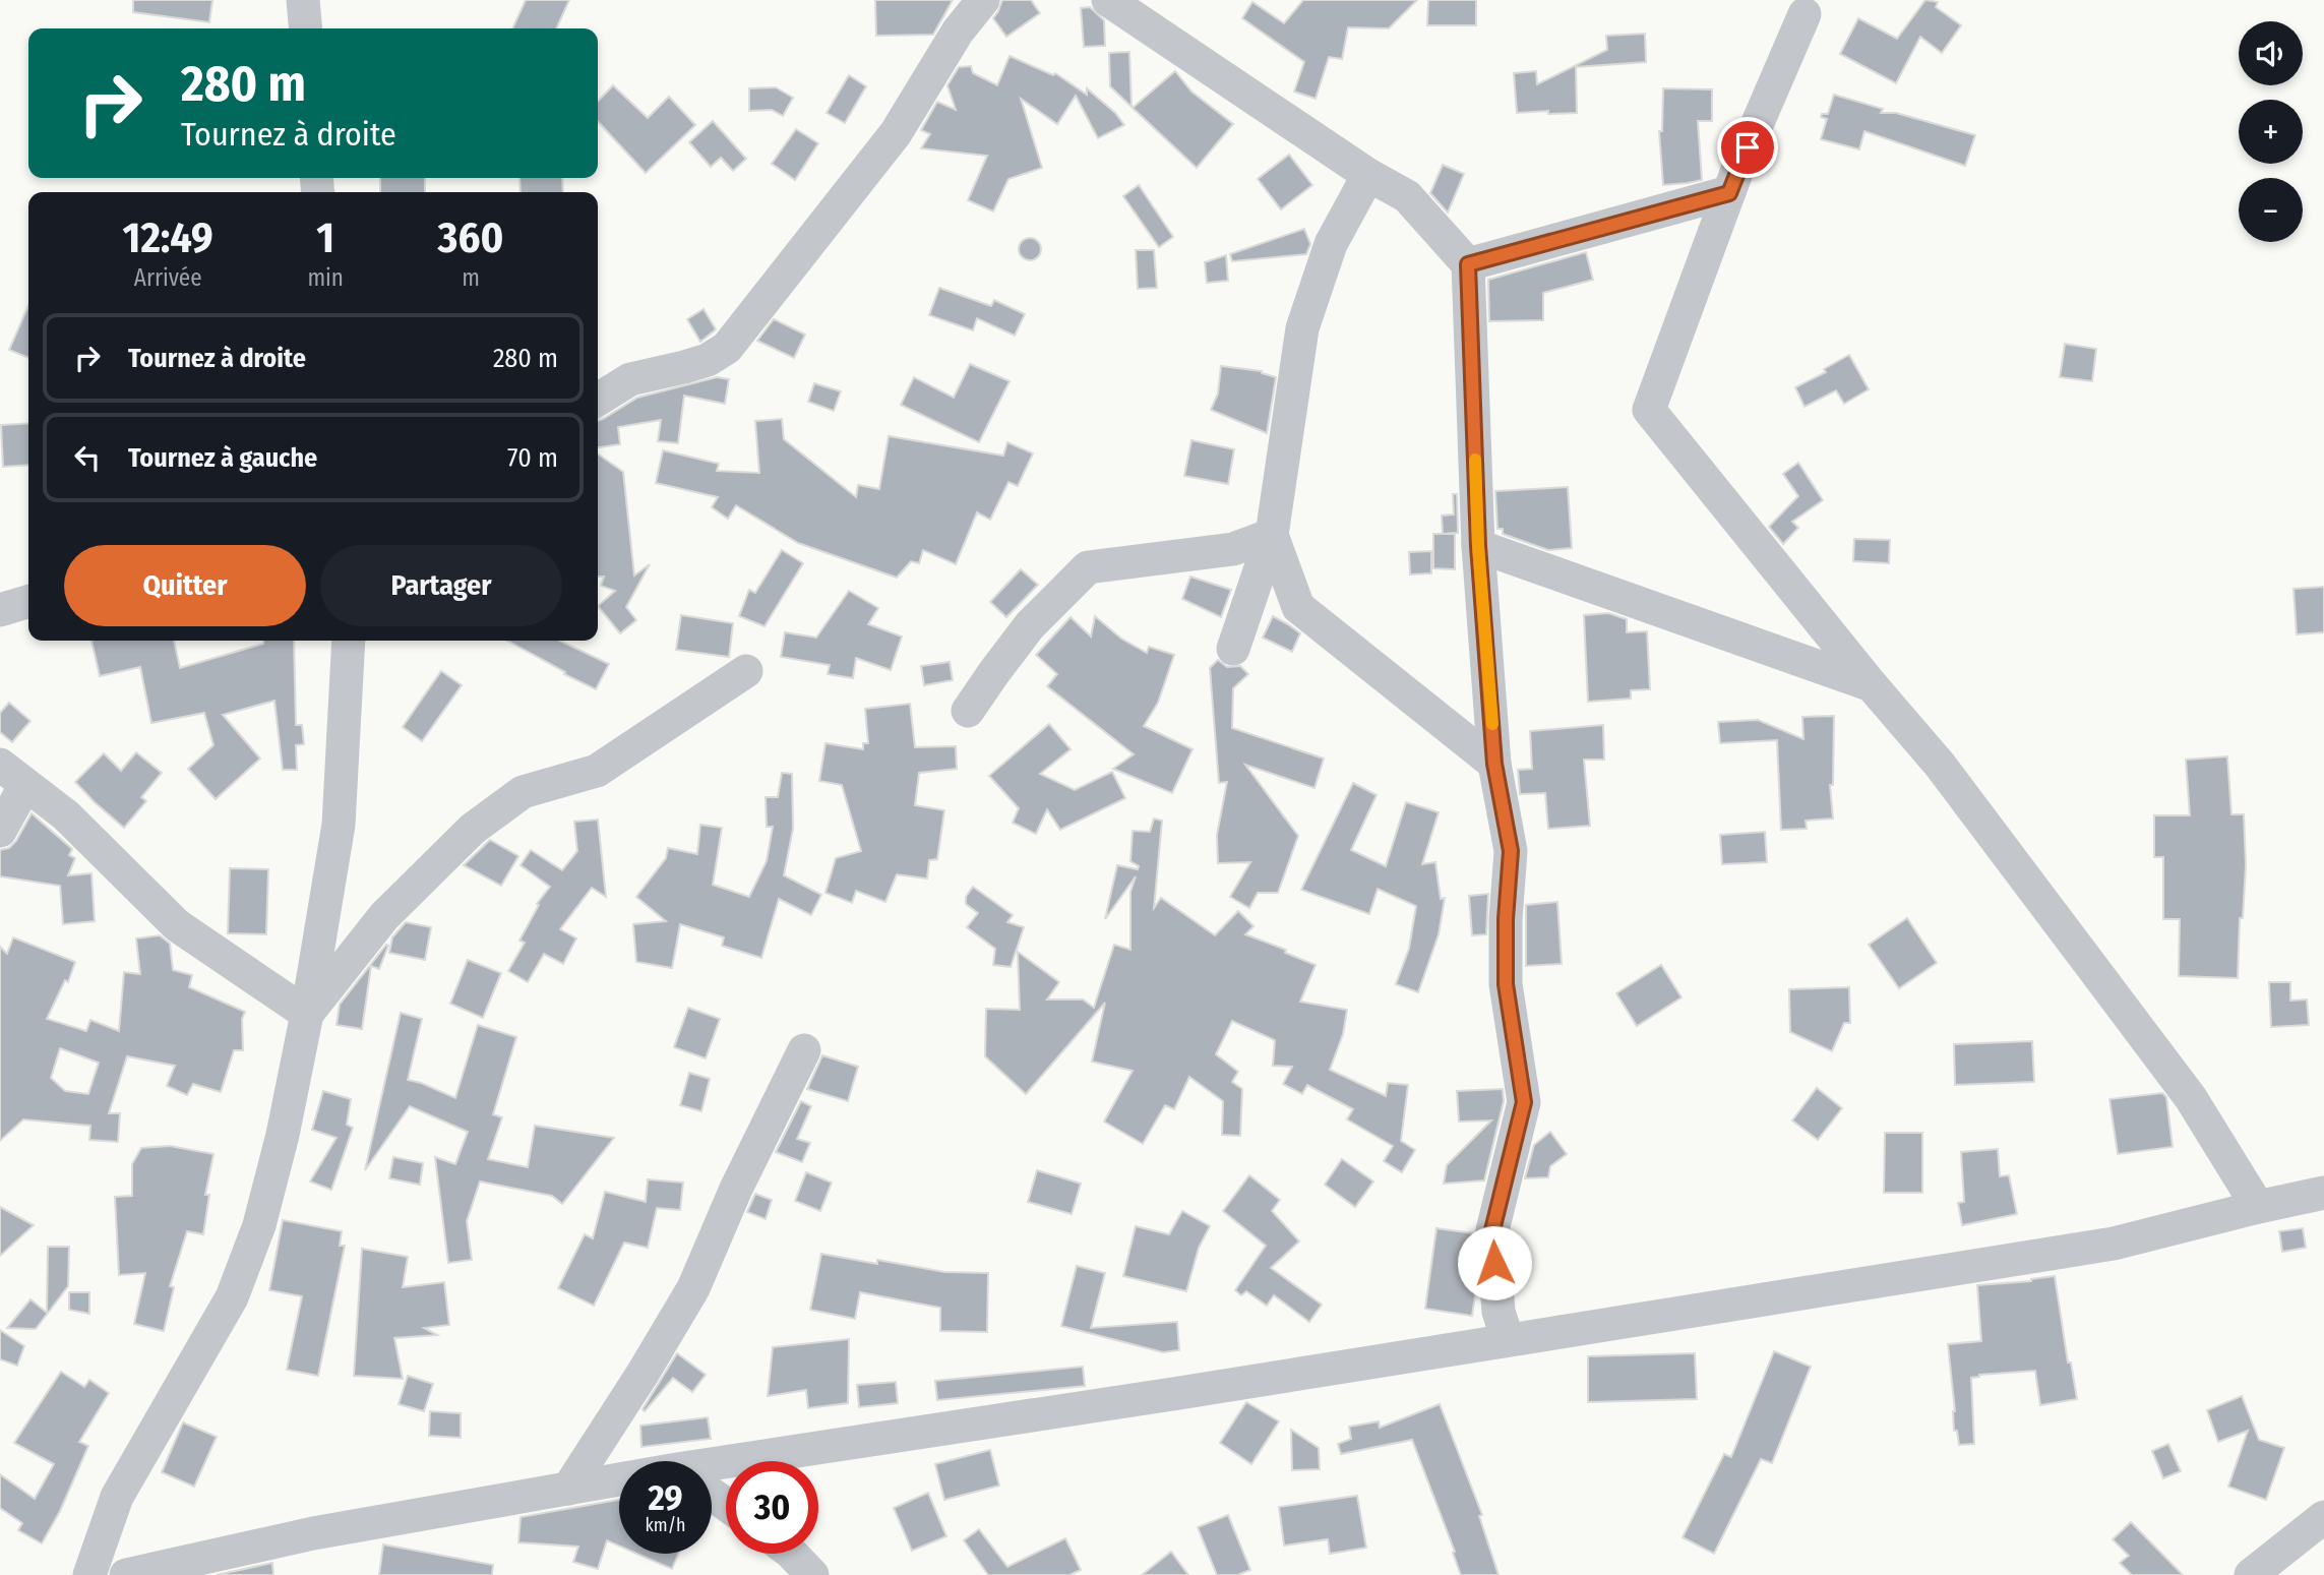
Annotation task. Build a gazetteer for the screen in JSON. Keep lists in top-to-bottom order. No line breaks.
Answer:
{"page":{"map_buttons":["+","−"],"turn":["280 m","Tournez à droite"],"eta":["12:49","Arrivée","1","min","360","m"],"list":[{"name":"Tournez à droite","value":"280 m"},{"name":"Tournez à gauche","value":"70 m"}],"buttons":["Quitter","Partager"],"speed":"29 km/h","limit":"30"}}
